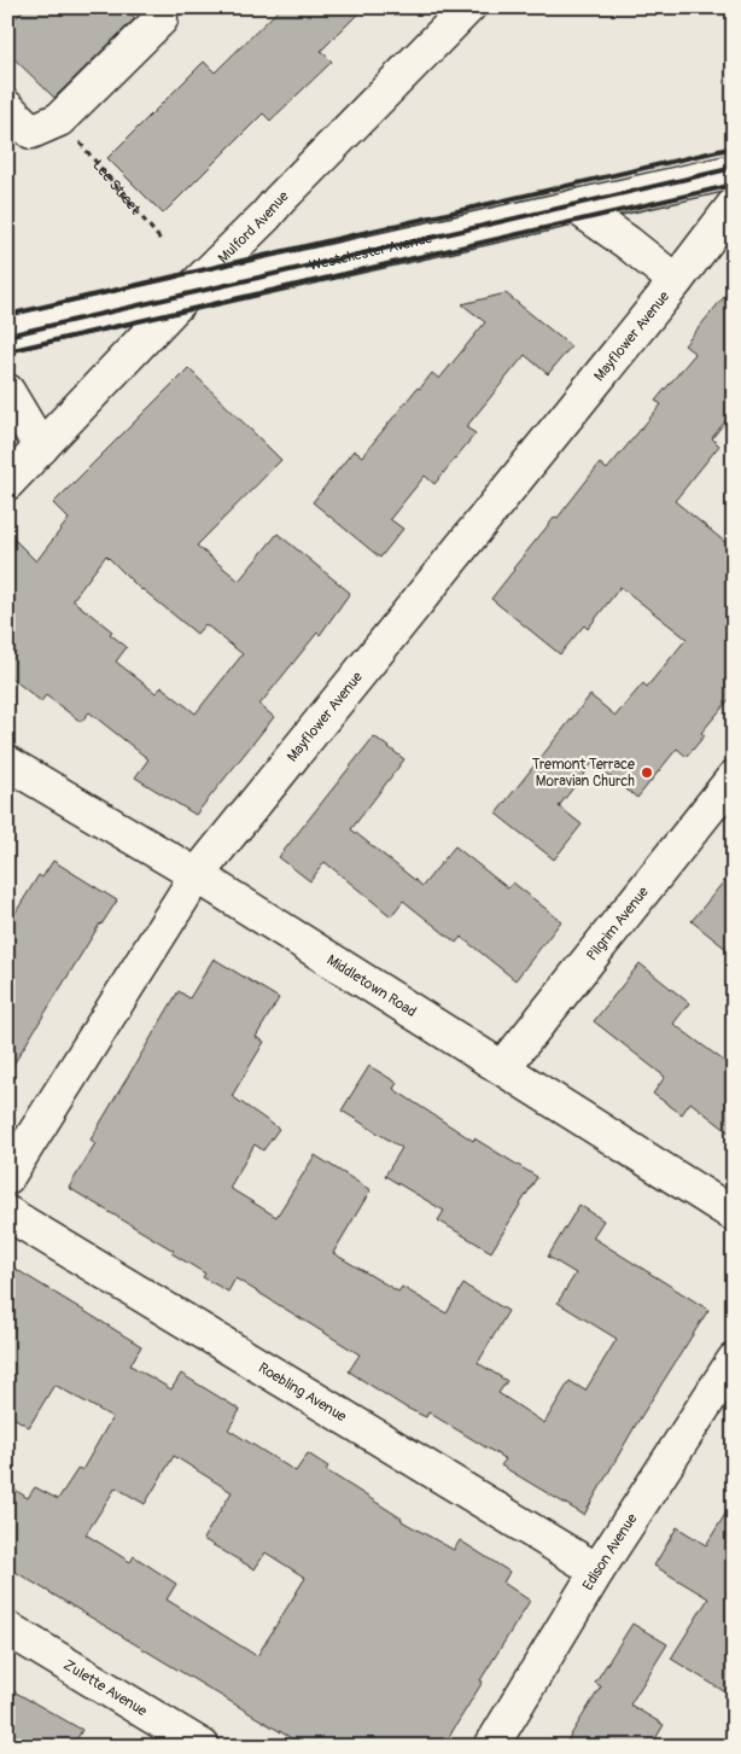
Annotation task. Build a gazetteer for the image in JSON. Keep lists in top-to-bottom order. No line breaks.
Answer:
{"streets":{"street":["Mulford Avenue","Westchester Avenue","Mayflower Avenue","Pilgrim Avenue","Middletown Road","Roebling Avenue","Edison Avenue","Zulette Avenue"],"path":["Lee Street"]},"crossings":[["Mulford Avenue","Westchester Avenue"],["Westchester Avenue","Mayflower Avenue"],["Mayflower Avenue","Middletown Road"],["Pilgrim Avenue","Middletown Road"],["Roebling Avenue","Edison Avenue"]],"places":["Tremont Terrace Moravian Church"]}
